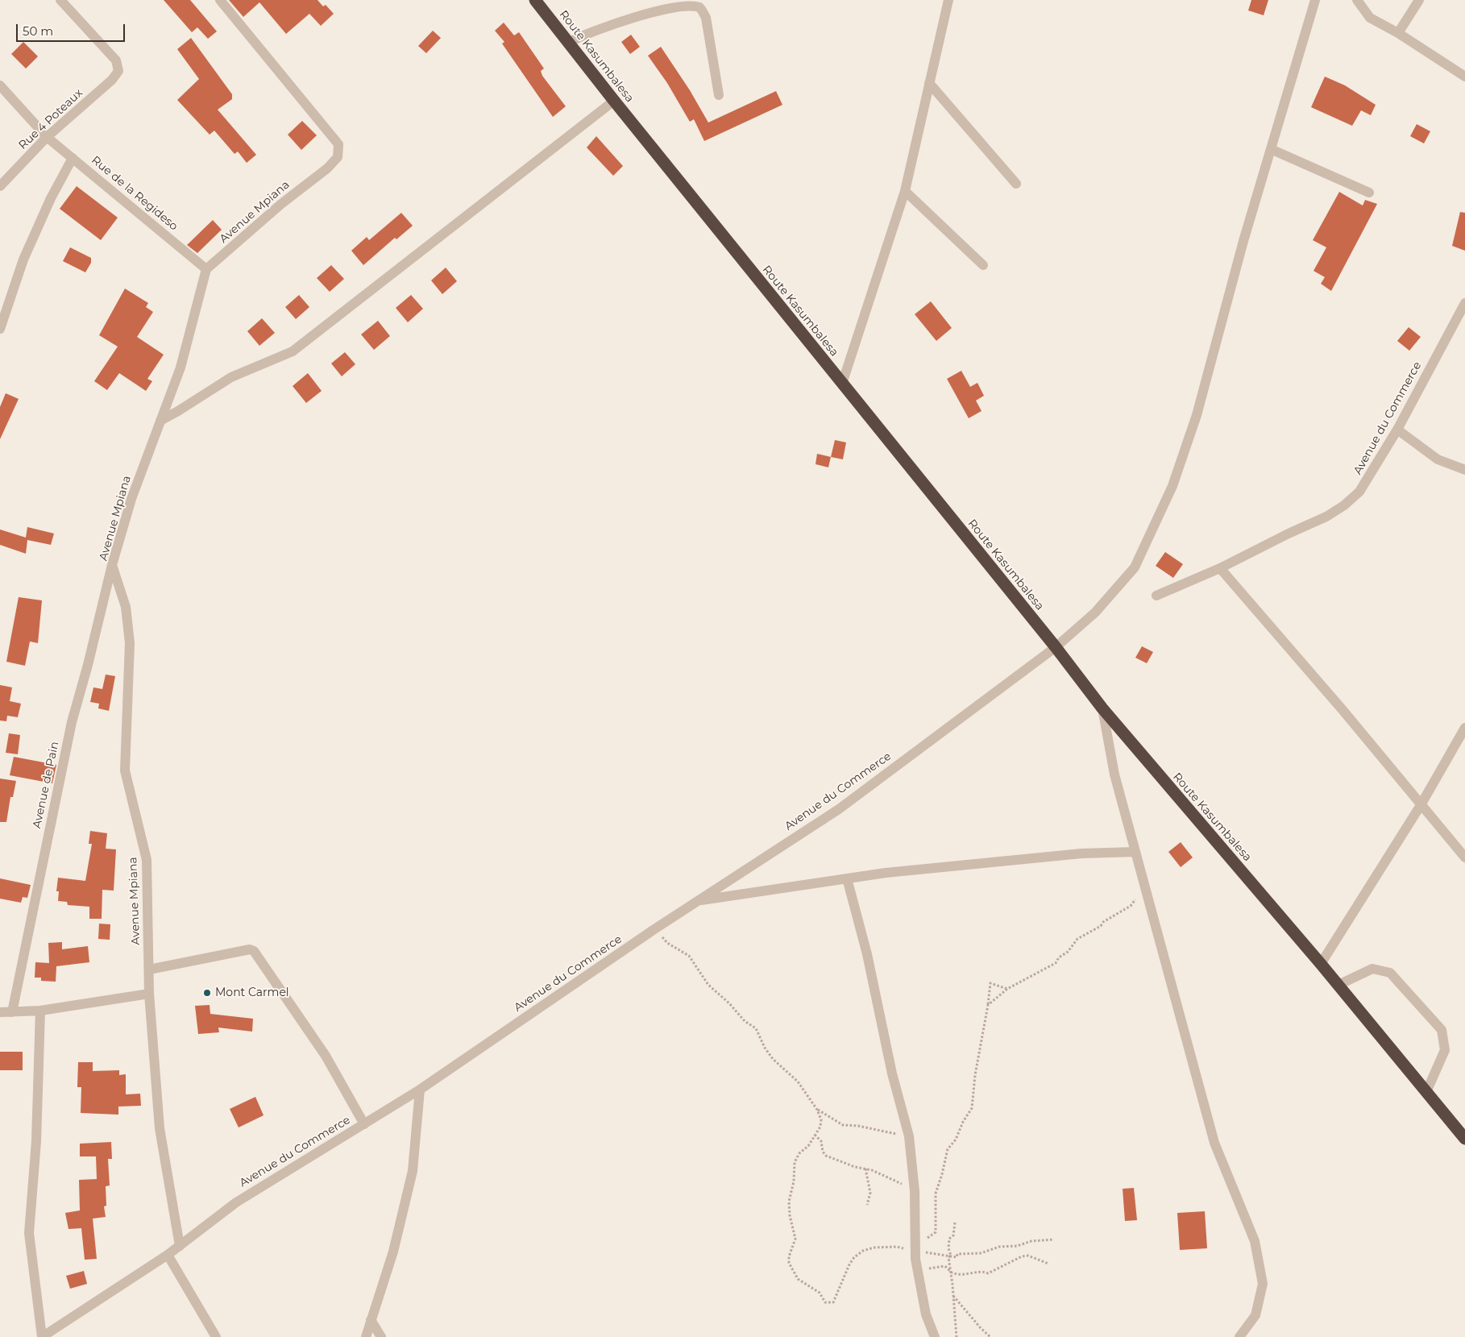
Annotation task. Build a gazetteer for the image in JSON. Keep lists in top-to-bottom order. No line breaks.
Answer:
{"streets":{"highway":["Route Kasumbalesa"],"street":["Rue 4 Poteaux","Rue de la Regideso","Avenue Mpiana","Avenue du Commerce","Avenue de Pain"]},"crossings":[["Route Kasumbalesa","Avenue du Commerce"],["Rue 4 Poteaux","Rue de la Regideso"],["Rue de la Regideso","Avenue Mpiana"],["Avenue Mpiana","Avenue du Commerce"],["Avenue Mpiana","Avenue de Pain"]],"places":["Mont Carmel"],"scale_bar":"50 m"}
